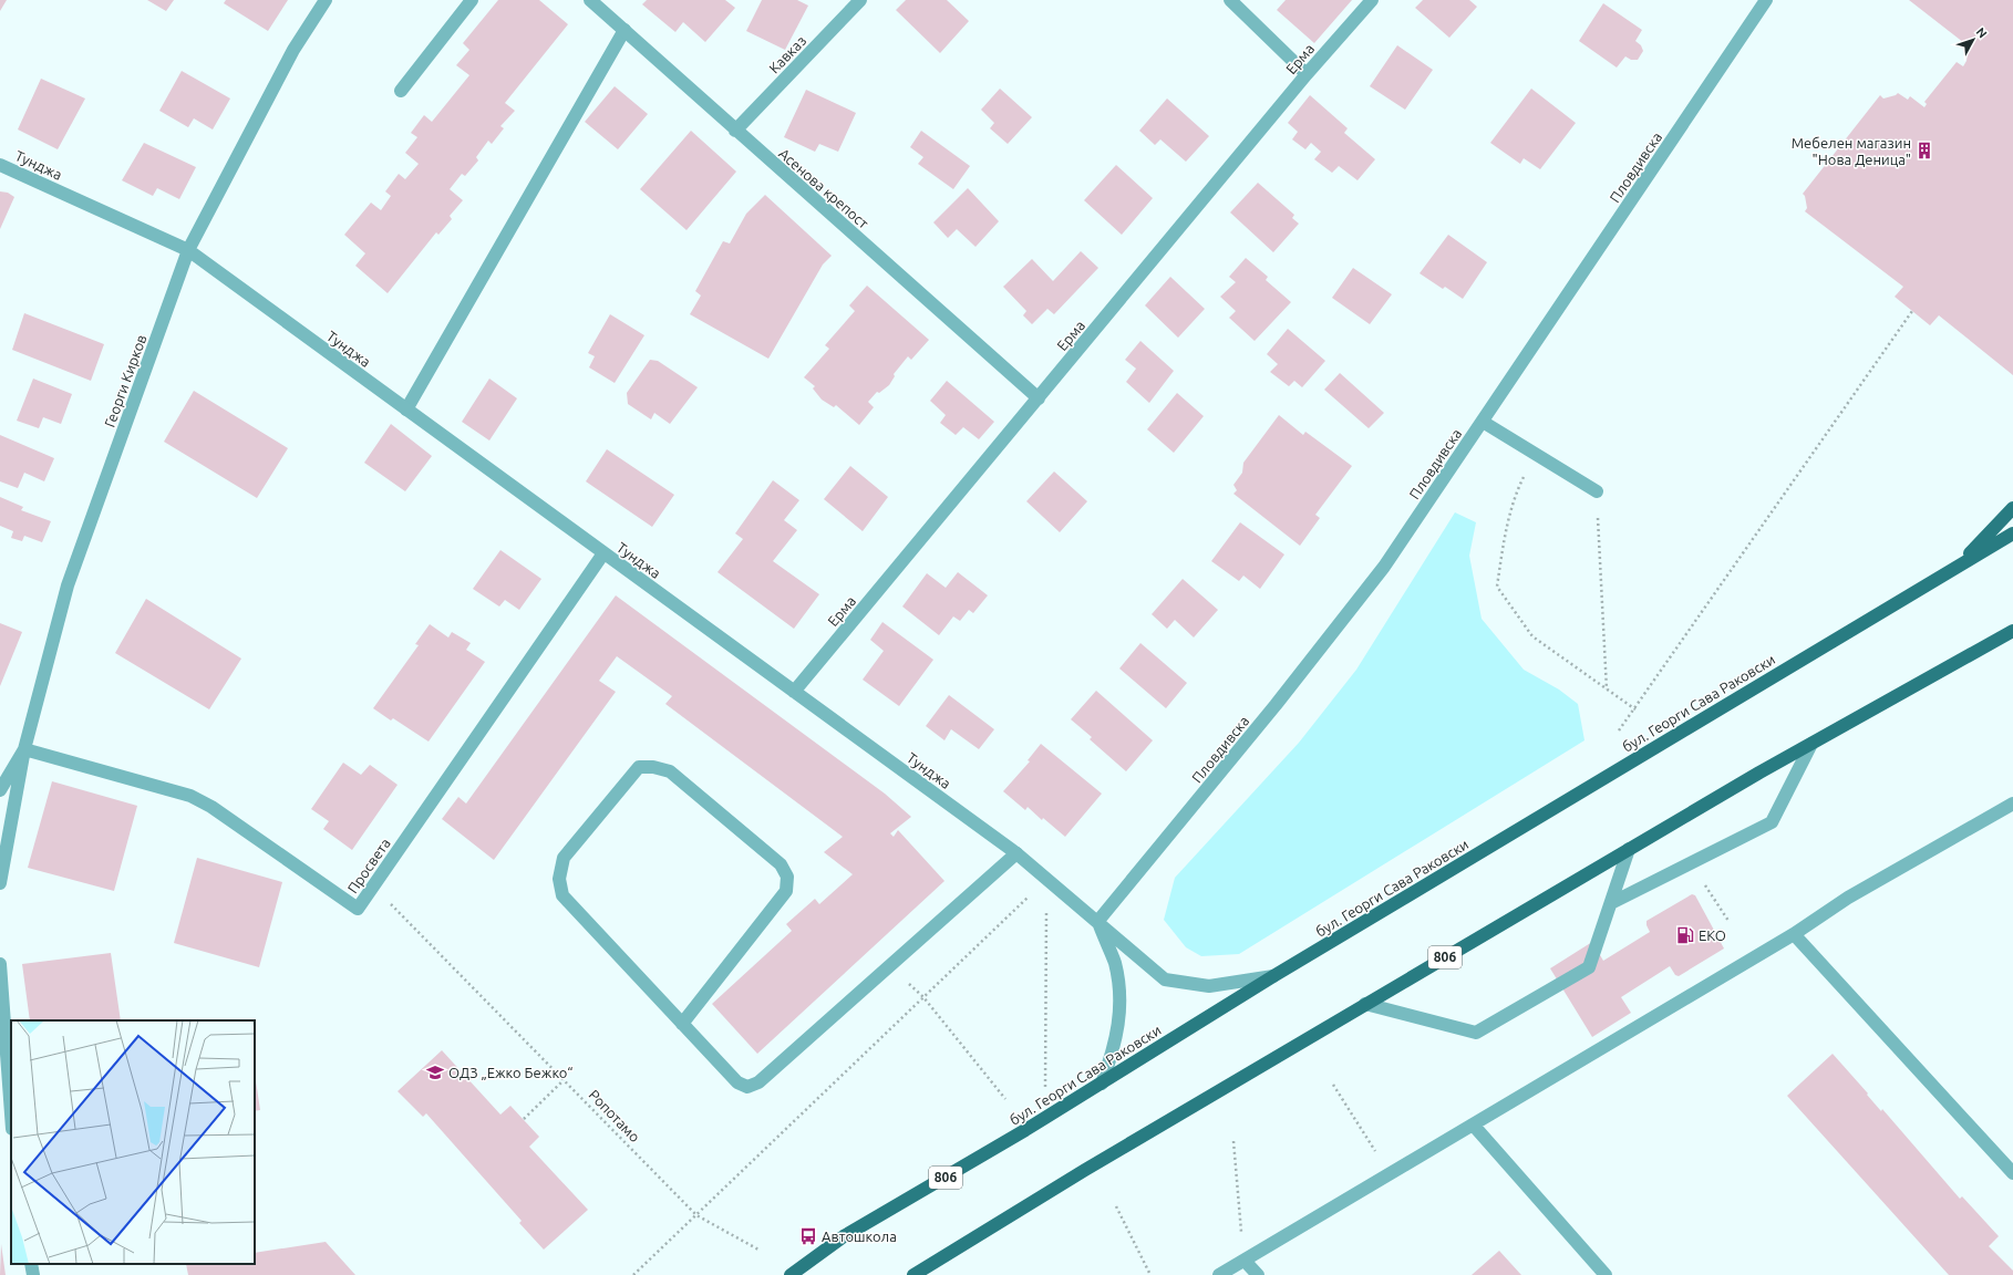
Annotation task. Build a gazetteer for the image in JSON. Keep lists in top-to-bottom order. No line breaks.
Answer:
{"streets":{"main road":["бул. Георги Сава Раковски","806"],"street":["Кавказ","Ерма","Тунджа","Пловдивска","Асенова крепост","Георги Кирков","Просвета"],"path":["Ропотамо"]},"crossings":[["Кавказ","Асенова крепост"],["Ерма","Тунджа"],["Ерма","Асенова крепост"],["Тунджа","Пловдивска"],["Тунджа","Георги Кирков"],["Тунджа","бул. Георги Сава Раковски"],["Тунджа","Просвета"],["Георги Кирков","Просвета"],["Просвета","Ропотамо"]],"places":{"building":["Мебелен магазин \"Нова Деница\""],"fuel station":["EKO"],"school or university":["ОДЗ „Ежко Бежко“"],"bus stop":["Автошкола"]},"north":"top right"}
